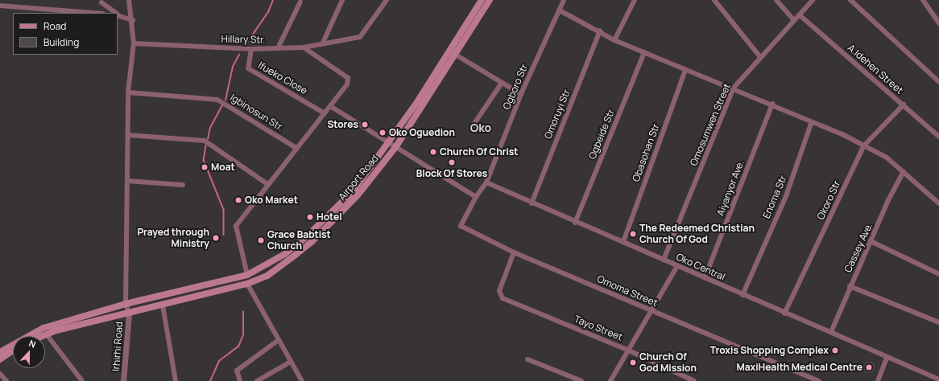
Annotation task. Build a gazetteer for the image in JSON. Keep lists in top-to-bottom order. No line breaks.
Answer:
{"streets":{"main road":["Airport Road"],"street":["Hillary Str.","A.Idehen Street","Ifueko Close","Ogboro Str","Igbinosun Str.","Omoruyi Str","Omosumwen Street","Ogbeide Str","Obasohan Str","Aiyanyor Ave.","Enoma Str","Okoro Str","Cassey Ave.","Oko Central","Omoma Street","Tayo Street","Irhirhi Road"]},"crossings":[["Hillary Str.","Ifueko Close"],["A.Idehen Street","Omosumwen Street"],["A.Idehen Street","Okoro Str"],["Ogboro Str","Oko Central"],["Omoruyi Str","Oko Central"],["Omosumwen Street","Oko Central"],["Ogbeide Str","Oko Central"],["Obasohan Str","Oko Central"],["Airport Road","Irhirhi Road"],["Aiyanyor Ave.","Oko Central"],["Enoma Str","Oko Central"],["Okoro Str","Oko Central"],["Cassey Ave.","Oko Central"],["Omoma Street","Tayo Street"]],"districts":["Oko"],"places":["Stores","Oko Oguedion","Church Of Christ","Block Of Stores","Moat","Oko Market","Hotel","The Redeemed Christian Church Of God","Prayed through Ministry","Grace Babtist Church","Troxis Shopping Complex","Church Of God Mission","MaxiHealth Medical Centre"],"legend":["Road","Building"],"north":"top"}
